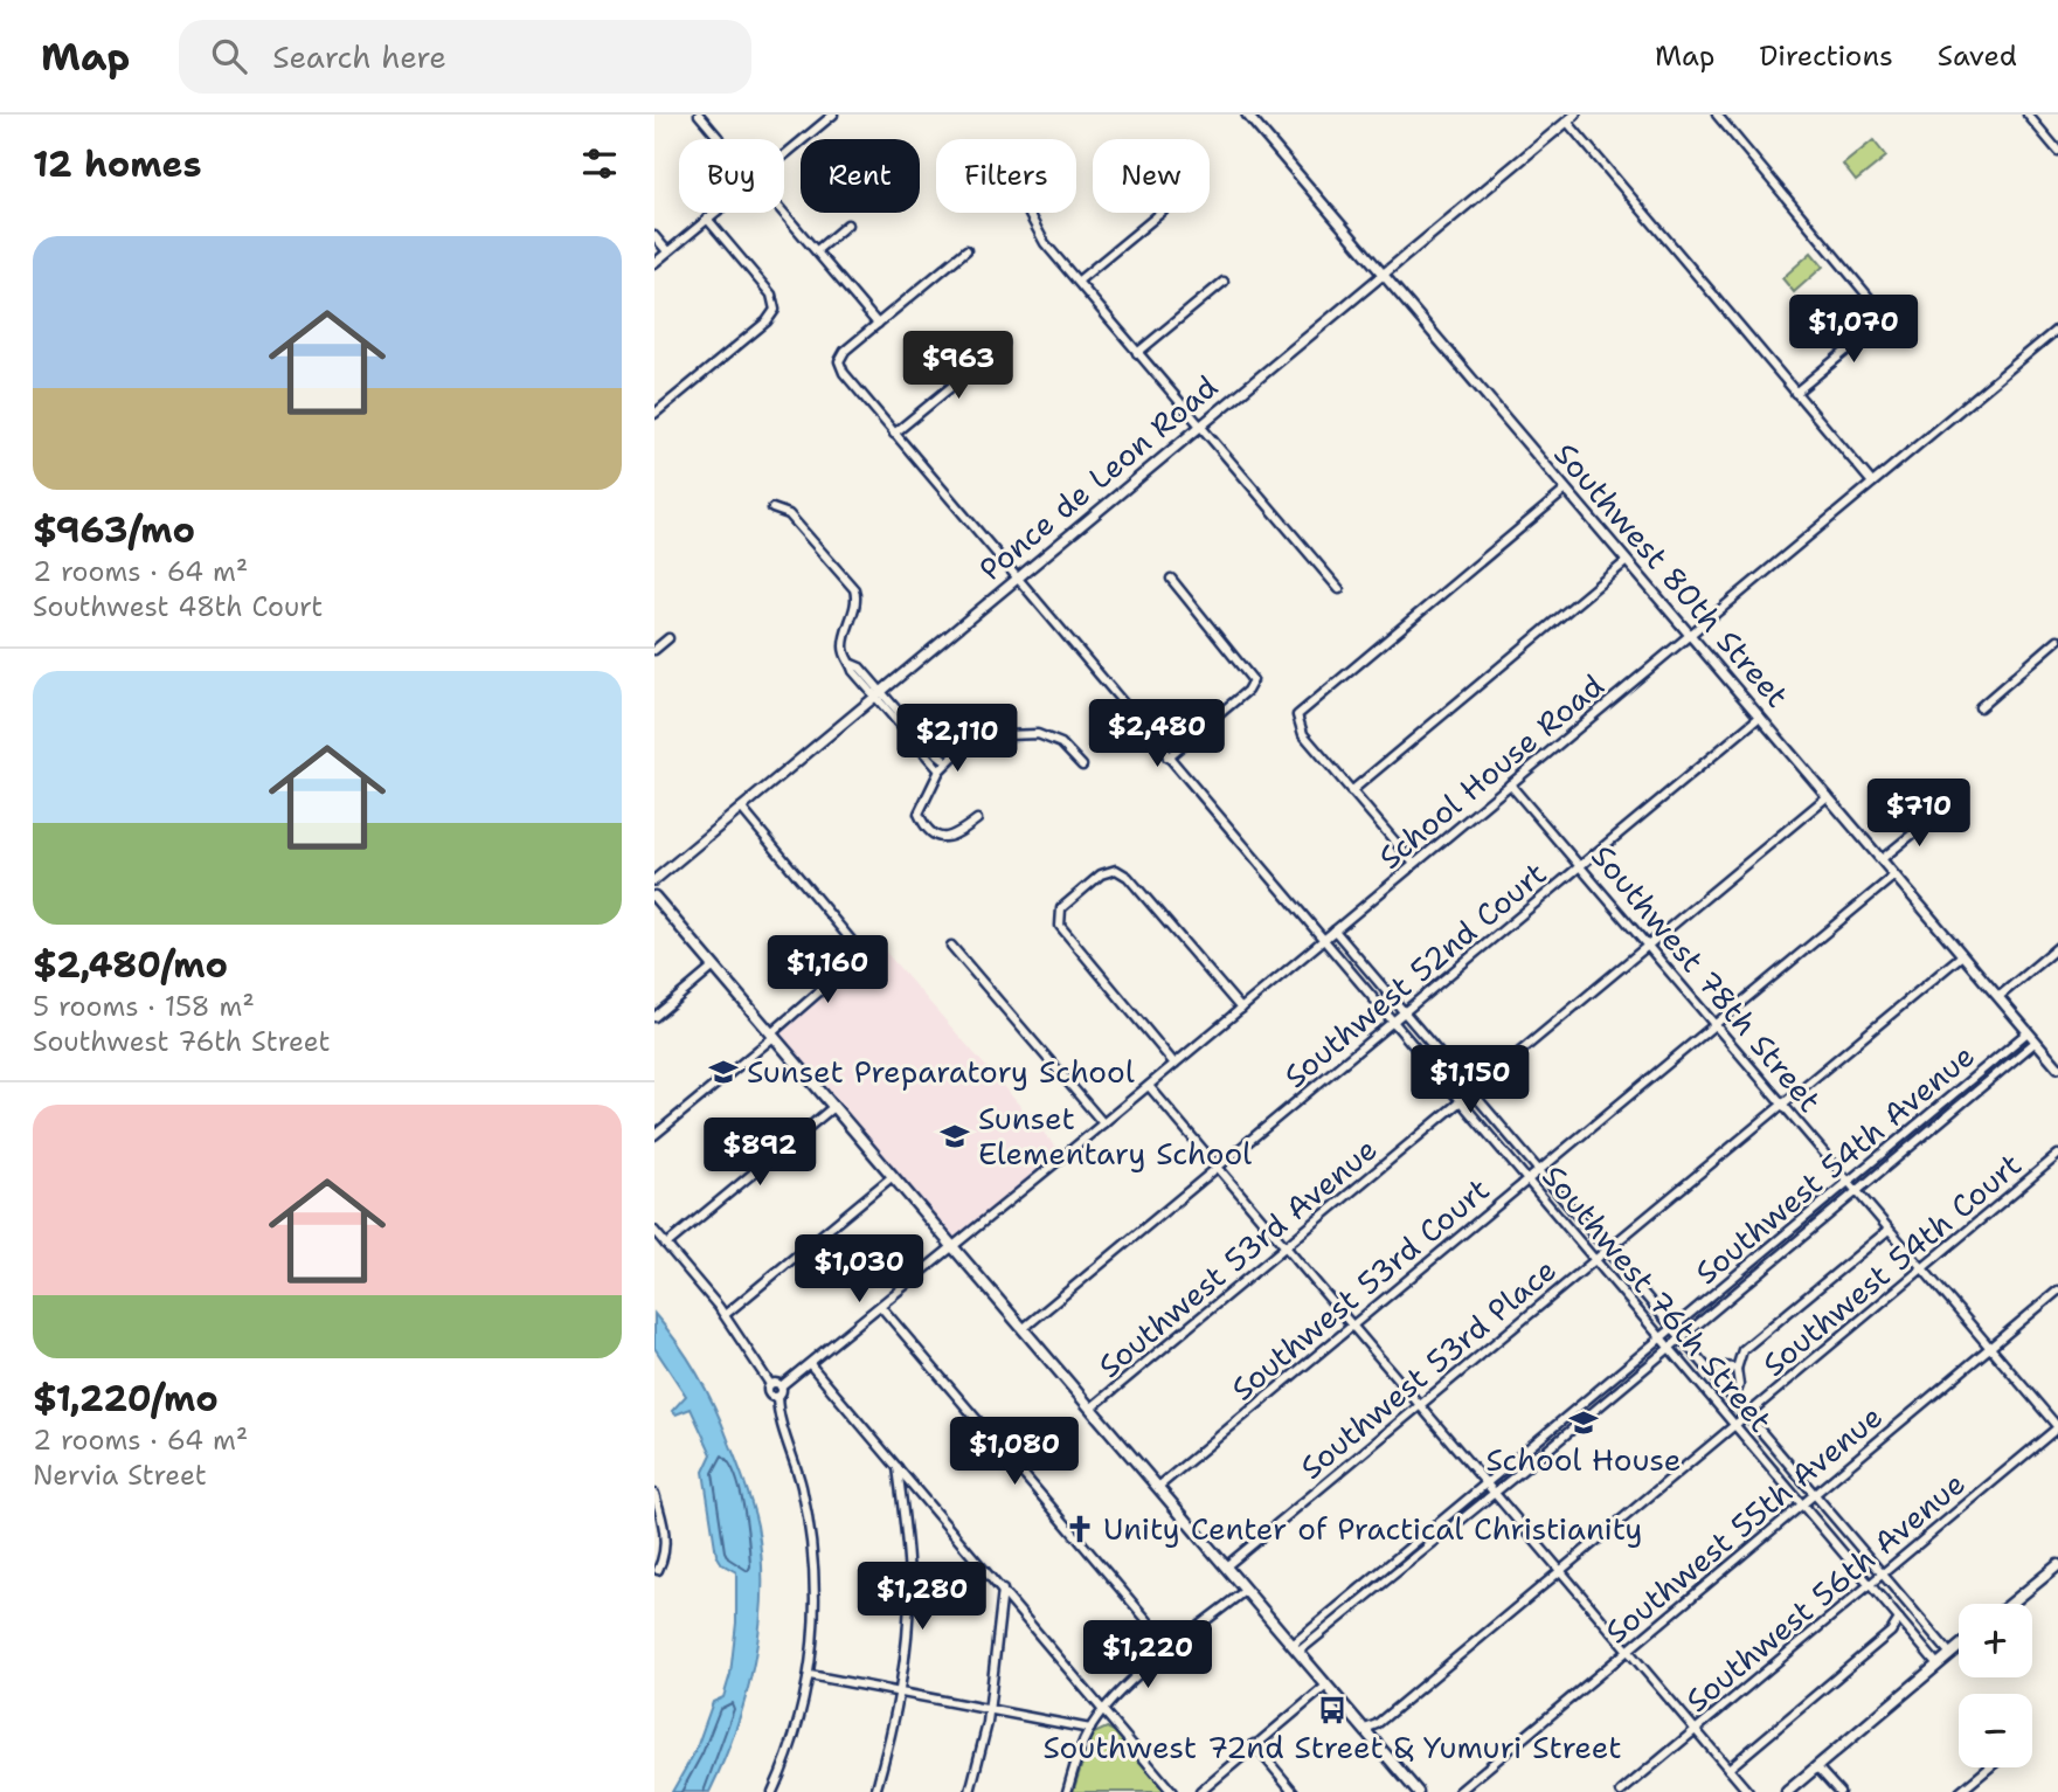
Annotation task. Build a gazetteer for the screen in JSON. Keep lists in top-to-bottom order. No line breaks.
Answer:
{"streets":{"street":["Ponce de Leon Road","Southwest 80th Street","School House Road","Southwest 52nd Court","Southwest 78th Street","Southwest 54th Avenue","Southwest 53rd Avenue","Southwest 54th Court","Southwest 53rd Court","Southwest 76th Street","Southwest 53rd Place","Southwest 55th Avenue","Southwest 56th Avenue"]},"crossings":[["Ponce de Leon Road","Southwest 80th Street"],["Ponce de Leon Road","Southwest 76th Street"],["Southwest 80th Street","School House Road"],["Southwest 80th Street","Southwest 52nd Court"],["Southwest 80th Street","Southwest 54th Avenue"],["Southwest 80th Street","Southwest 53rd Avenue"],["Southwest 80th Street","Southwest 53rd Court"],["Southwest 80th Street","Southwest 53rd Place"],["School House Road","Southwest 78th Street"],["School House Road","Southwest 76th Street"],["Southwest 52nd Court","Southwest 78th Street"],["Southwest 52nd Court","Southwest 76th Street"],["Southwest 78th Street","Southwest 54th Avenue"],["Southwest 78th Street","Southwest 53rd Avenue"],["Southwest 78th Street","Southwest 54th Court"],["Southwest 78th Street","Southwest 53rd Court"],["Southwest 78th Street","Southwest 53rd Place"],["Southwest 78th Street","Southwest 55th Avenue"],["Southwest 78th Street","Southwest 56th Avenue"],["Southwest 54th Avenue","Southwest 76th Street"],["Southwest 53rd Avenue","Southwest 76th Street"],["Southwest 54th Court","Southwest 76th Street"],["Southwest 53rd Court","Southwest 76th Street"],["Southwest 76th Street","Southwest 53rd Place"],["Southwest 76th Street","Southwest 55th Avenue"],["Southwest 76th Street","Southwest 56th Avenue"]],"places":{"school or university":["Sunset Preparatory School","Sunset Elementary School","School House"],"church":["Unity Center of Practical Christianity"],"bus stop":["Southwest 72nd Street & Yumuri Street"]},"page":{"header":"Map","search":"Search here","nav":["Map","Directions","Saved"],"heading":"12 homes","chip":["Buy","Rent","Filters","New"],"list":[{"name":"$963/mo","note":"2 rooms · 64 m² · Southwest 48th Court"},{"name":"$2,480/mo","note":"5 rooms · 158 m² · Southwest 76th Street"},{"name":"$1,220/mo","note":"2 rooms · 64 m² · Nervia Street"}],"price":["$1,070","$963","$2,480","$2,110","$710","$1,160","$1,150","$892","$1,030","$1,080","$1,280","$1,220"],"map_buttons":["+","−"]}}
